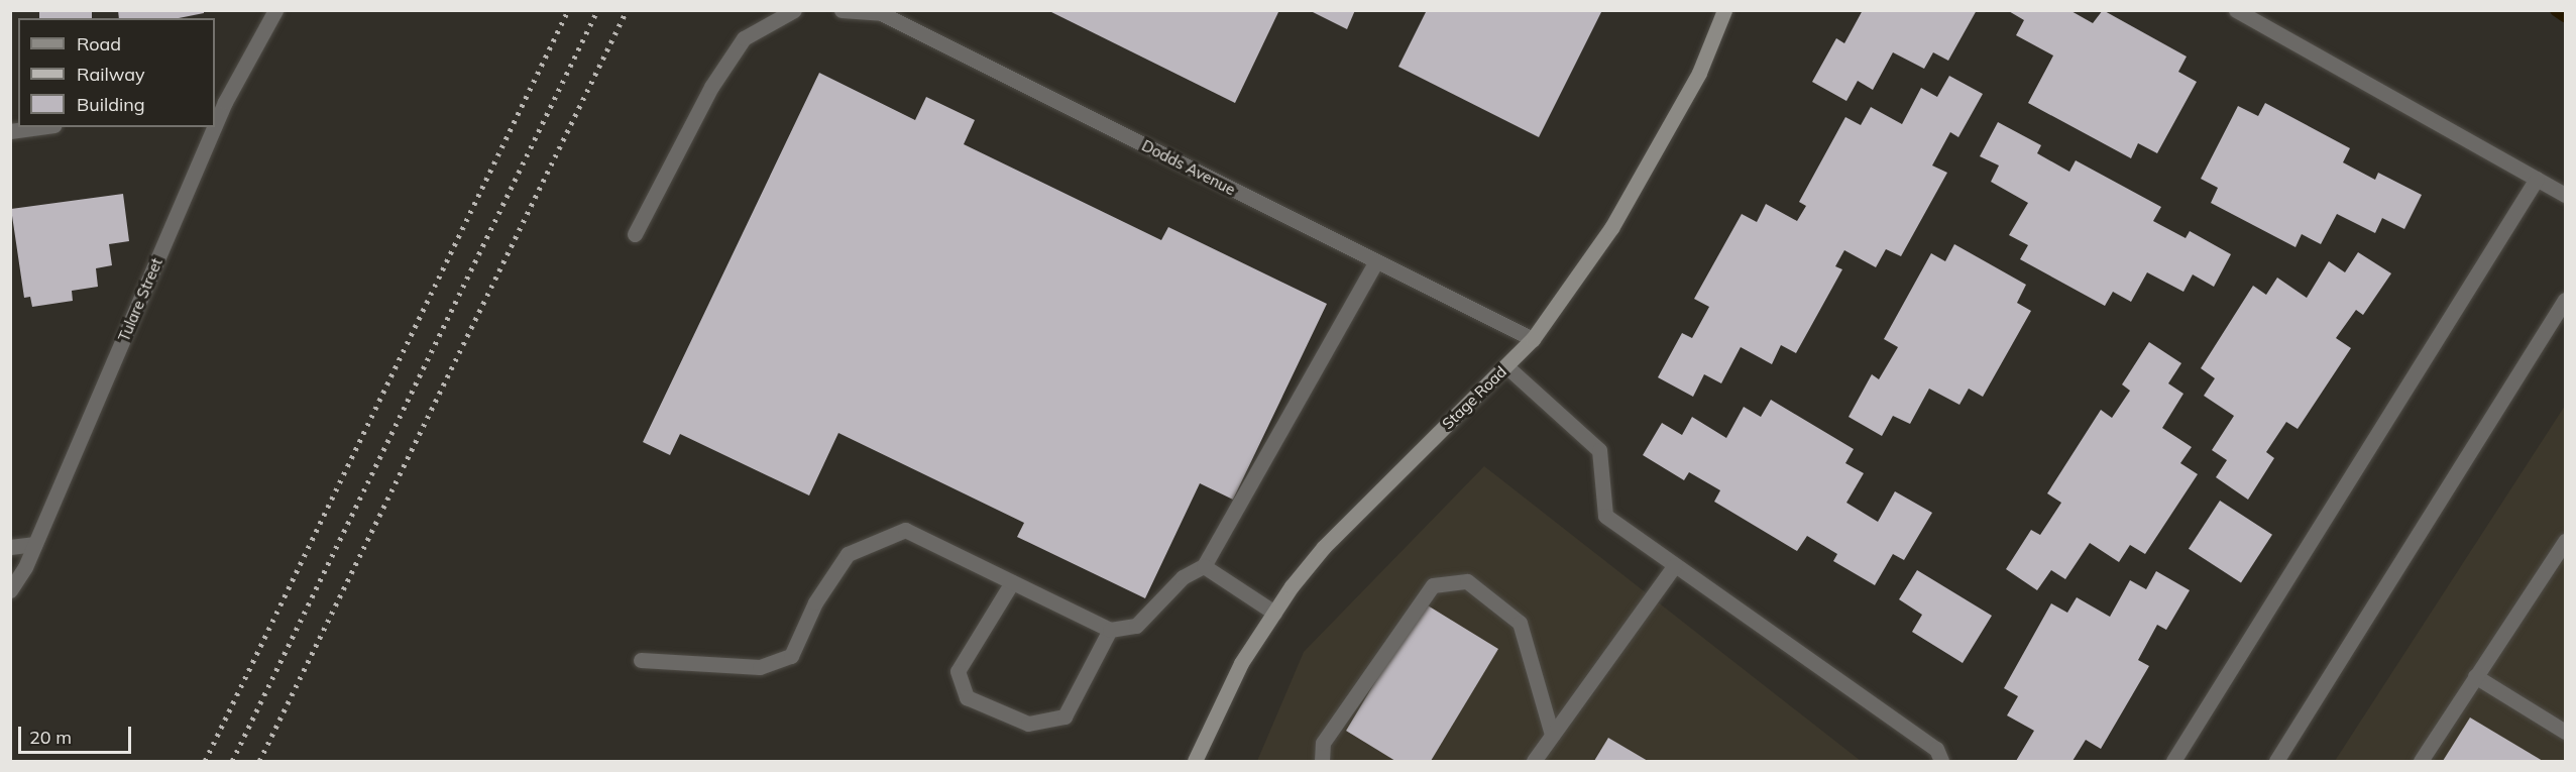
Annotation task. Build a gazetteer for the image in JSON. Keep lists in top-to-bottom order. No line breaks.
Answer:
{"streets":{"main road":["Stage Road"],"street":["Dodds Avenue","Tulare Street"]},"crossings":[["Dodds Avenue","Stage Road"]],"legend":["Road","Railway","Building"],"scale_bar":"20 m"}
